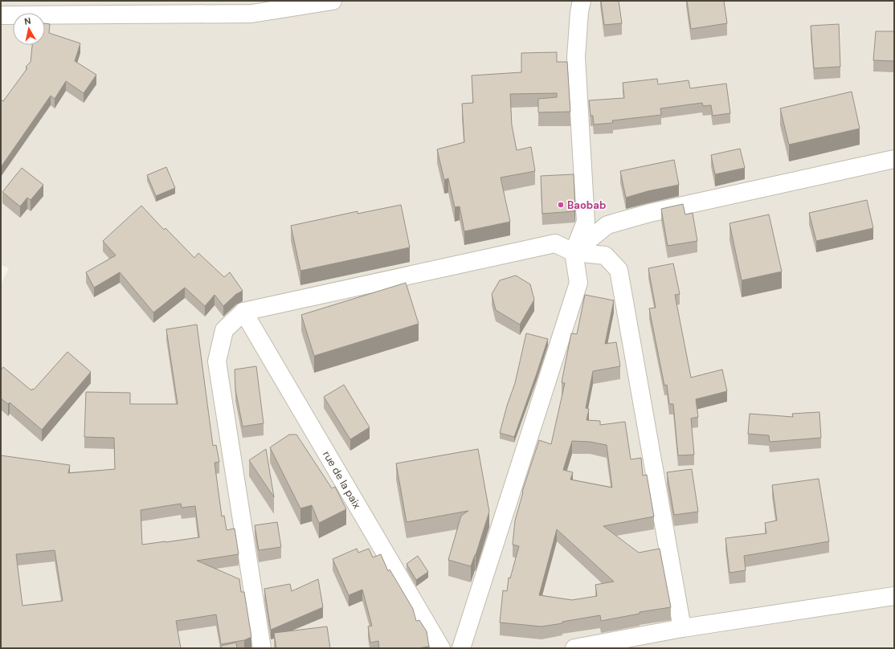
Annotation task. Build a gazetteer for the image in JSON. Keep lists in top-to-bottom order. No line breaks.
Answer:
{"streets":{"street":["rue de la paix"]},"places":["Baobab"],"north":"top"}
